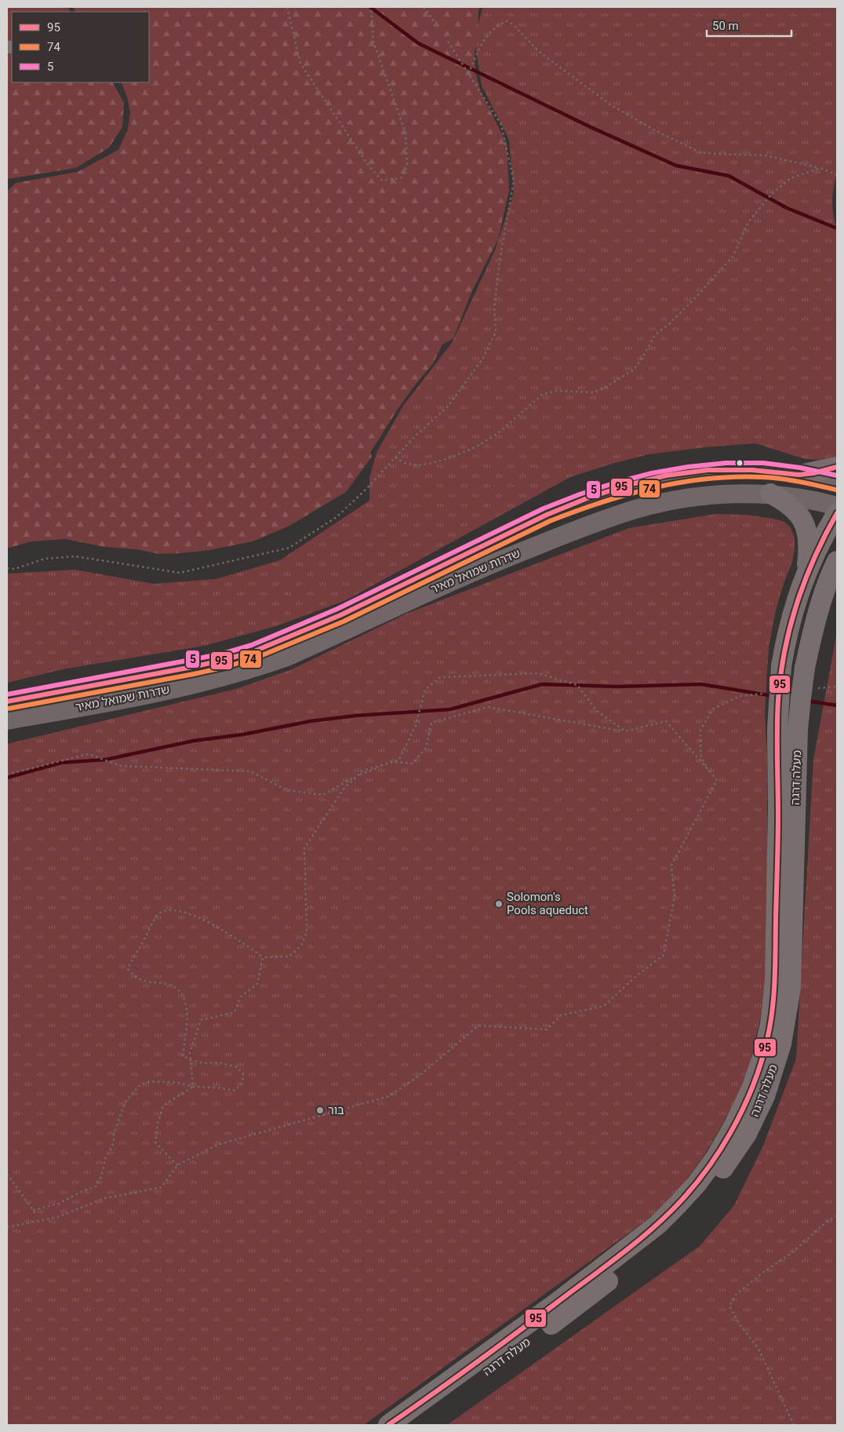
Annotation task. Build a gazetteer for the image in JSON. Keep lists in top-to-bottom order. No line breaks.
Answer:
{"streets":{"main road":["שדרות שמואל מאיר","מעלה דרגה"]},"places":["Solomon's Pools aqueduct","בור"],"lines":["transit line 5","transit line 95","transit line 74"],"legend":["95","74","5"],"scale_bar":"50 m"}
